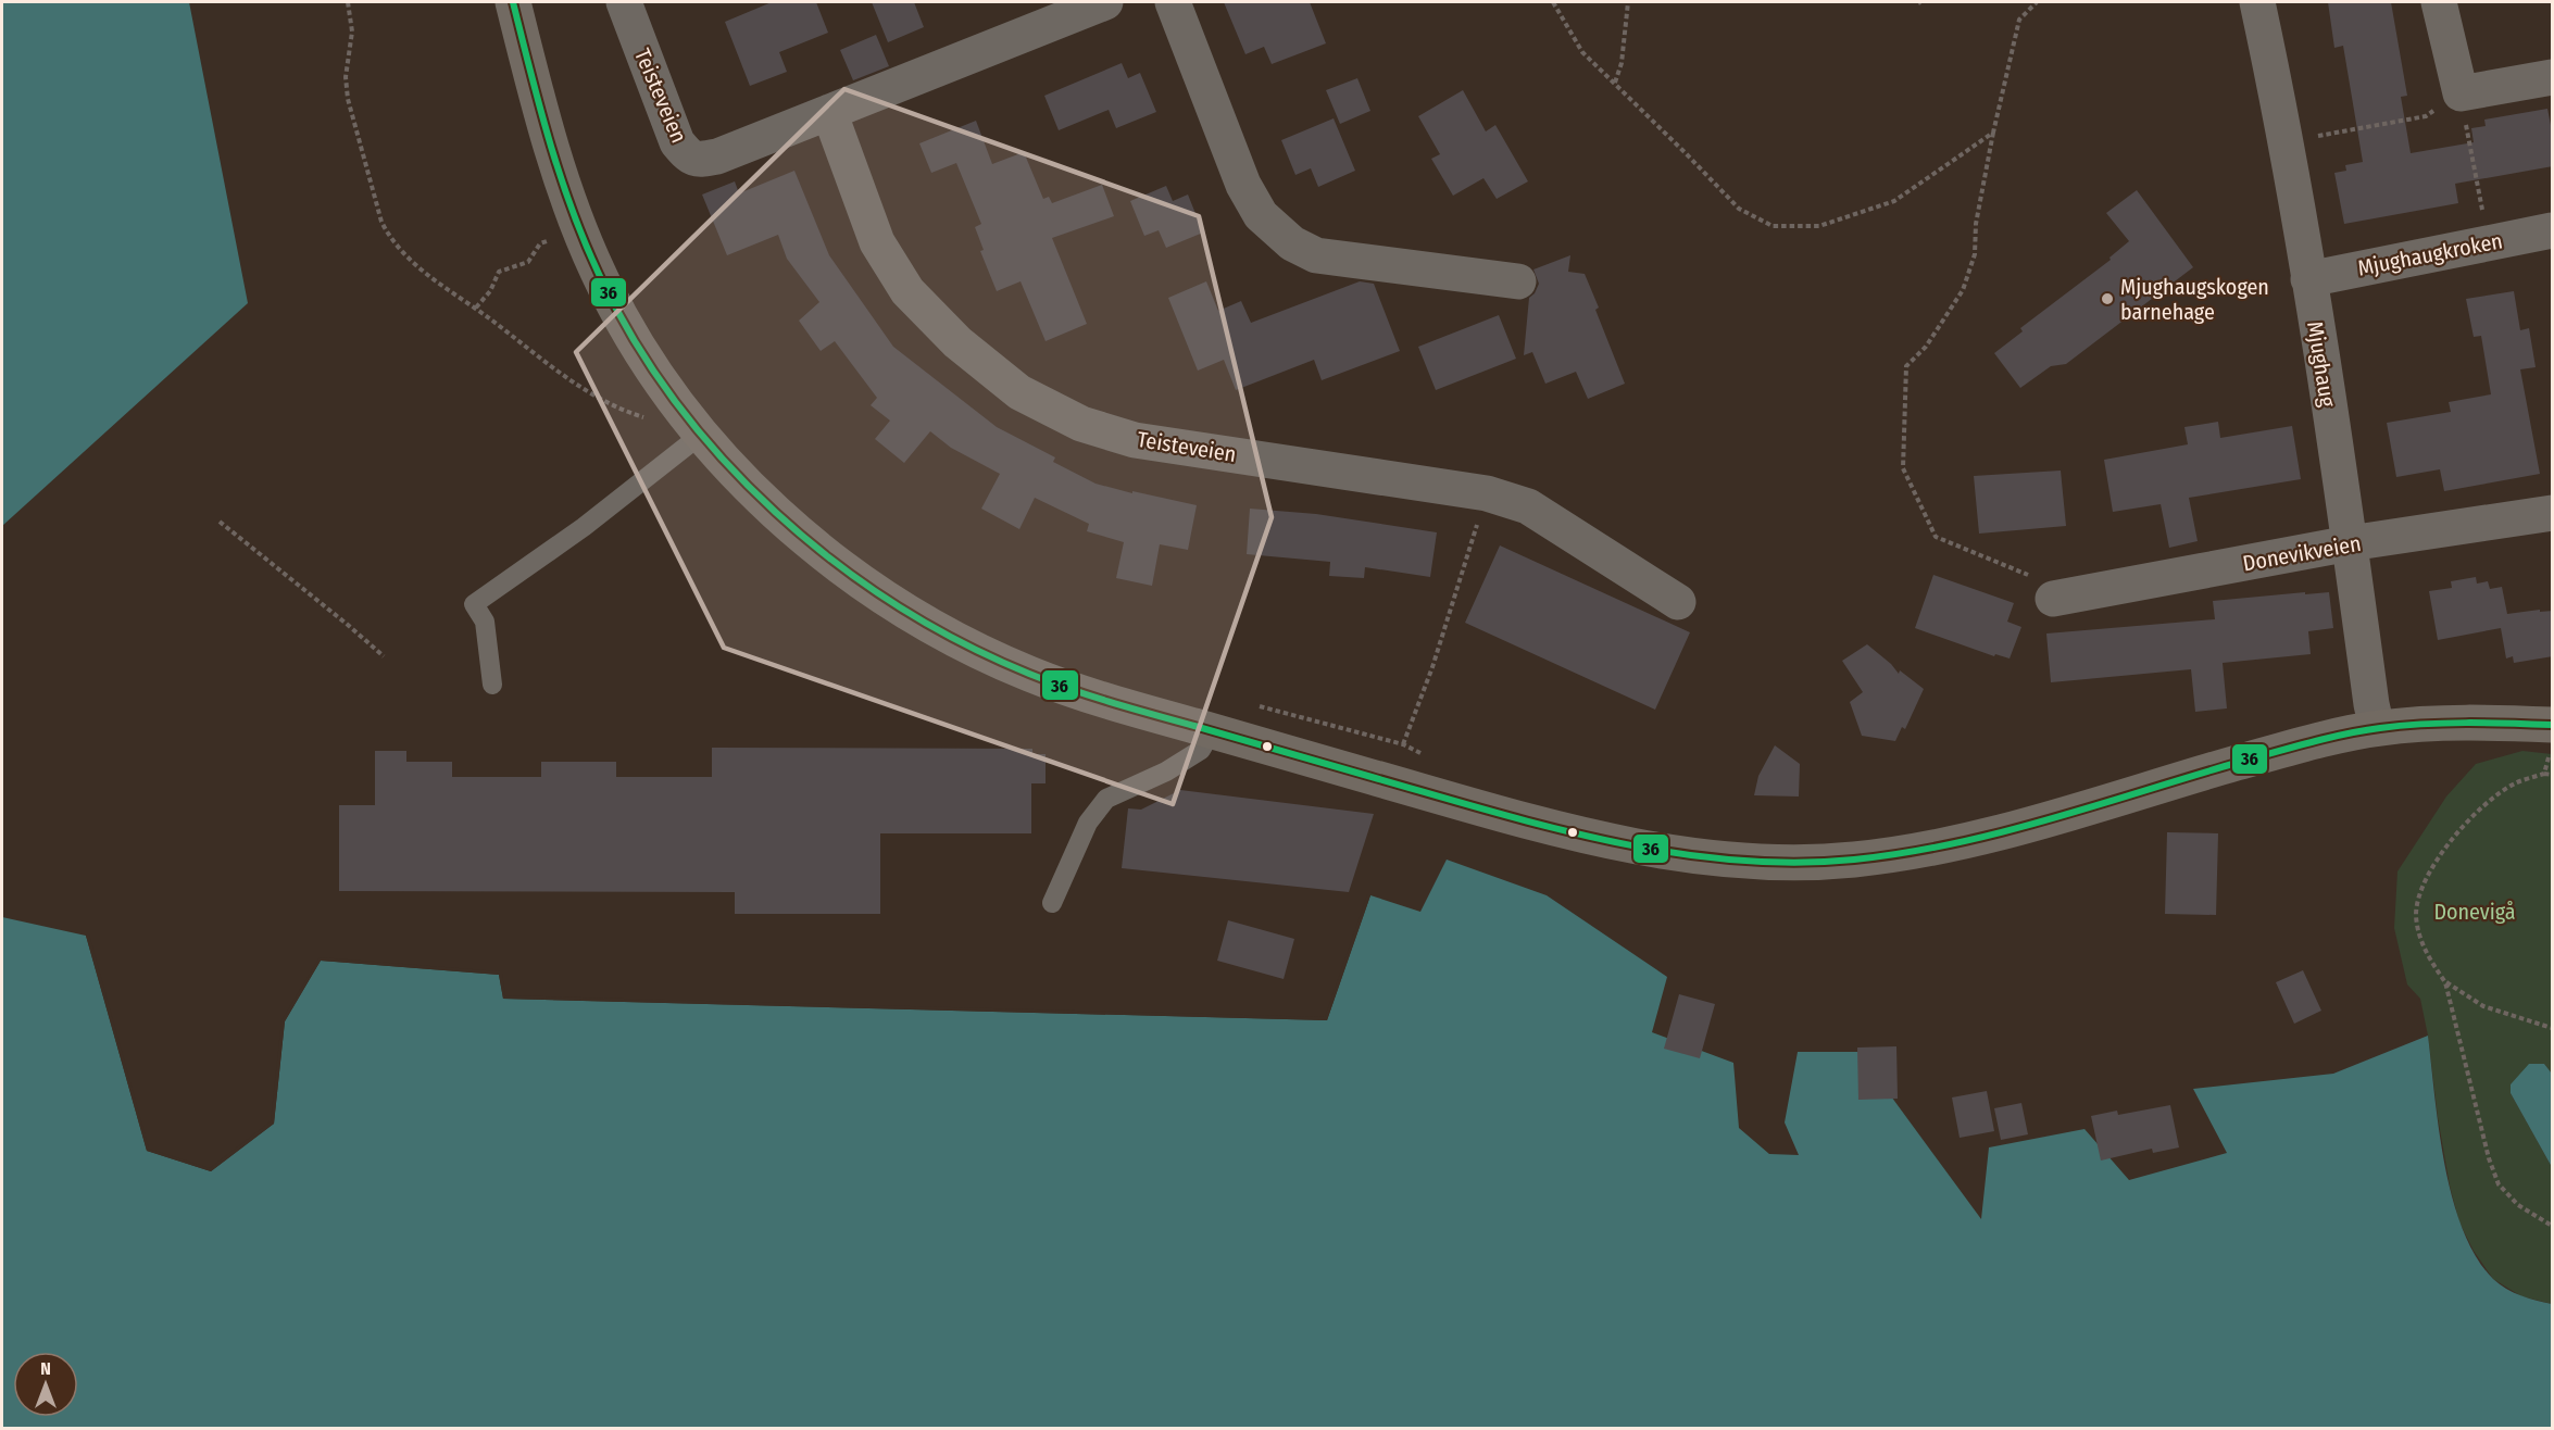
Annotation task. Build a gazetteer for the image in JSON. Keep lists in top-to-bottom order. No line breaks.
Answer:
{"streets":{"street":["Teisteveien","Mjughaugkroken","Mjughaug","Donevikveien"]},"crossings":[["Mjughaugkroken","Mjughaug"],["Mjughaug","Donevikveien"]],"parks":["Donevigå"],"places":["Mjughaugskogen barnehage"],"lines":["transit line 36"],"north":"top"}
